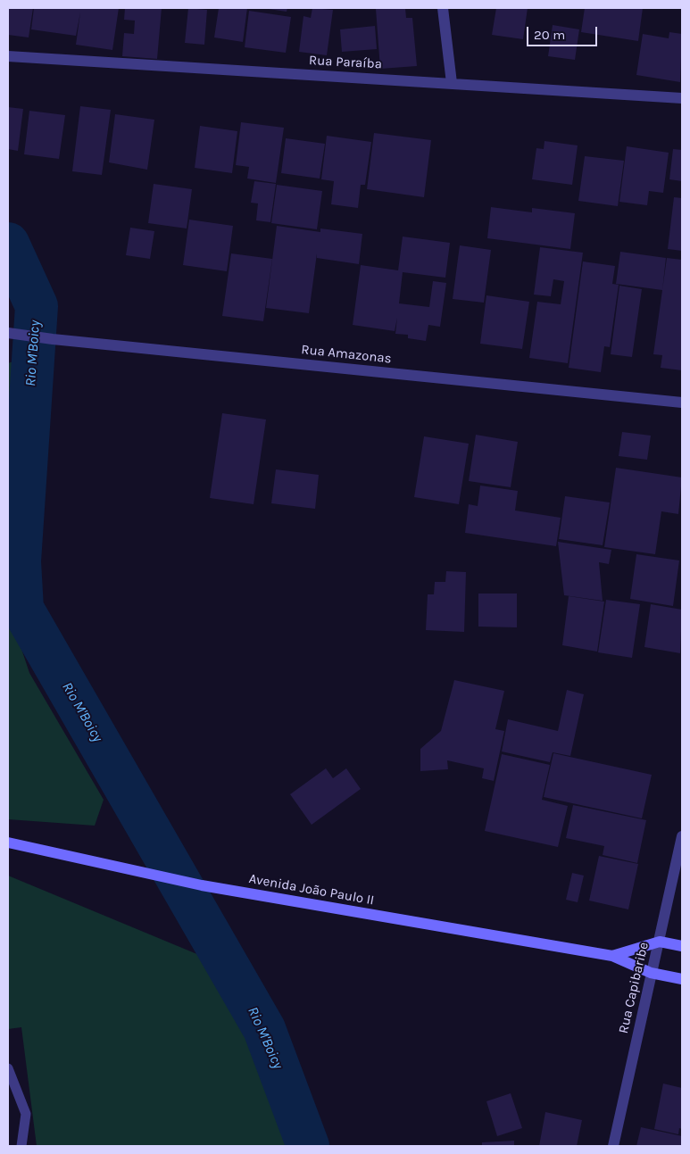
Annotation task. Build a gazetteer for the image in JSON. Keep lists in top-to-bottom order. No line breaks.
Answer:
{"streets":{"main road":["Avenida João Paulo II"],"street":["Rua Paraíba","Rua Amazonas","Rua Capibaribe"]},"crossings":[["Avenida João Paulo II","Rua Capibaribe"]],"water":["Rio M'Boicy"],"scale_bar":"20 m"}
